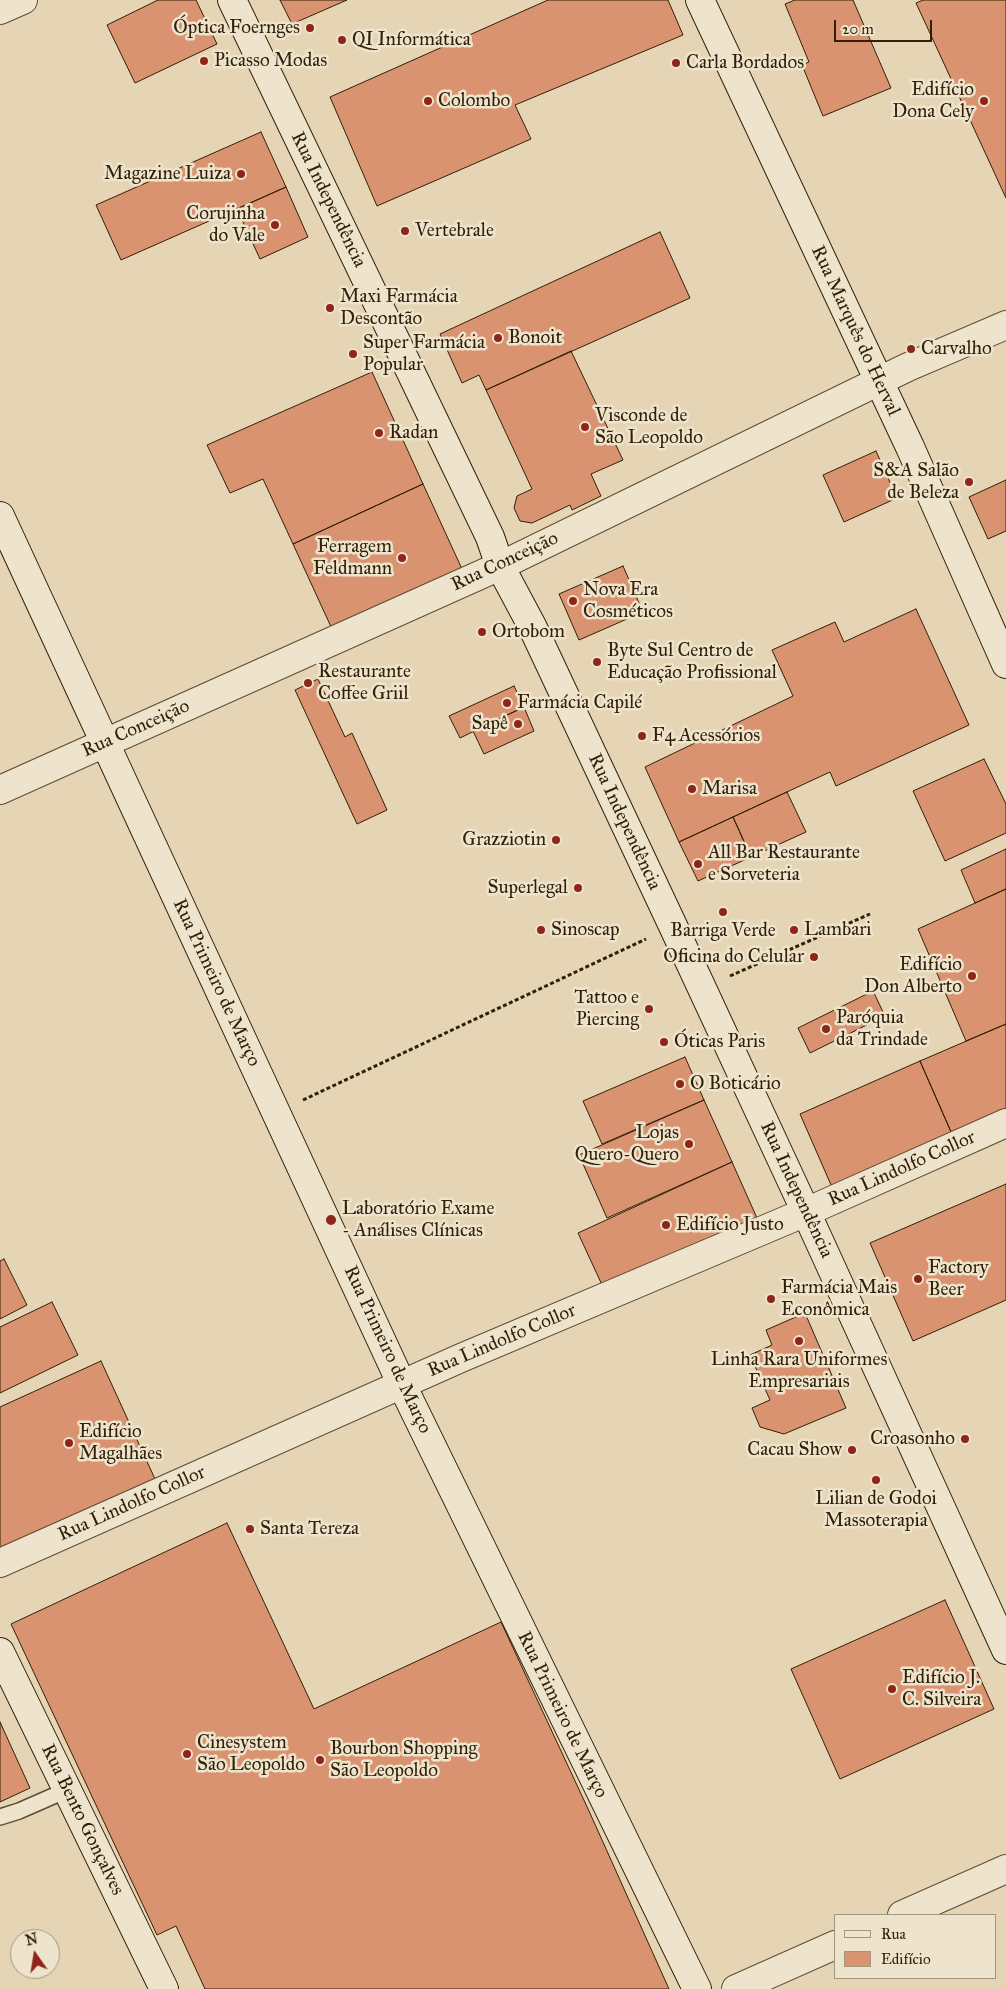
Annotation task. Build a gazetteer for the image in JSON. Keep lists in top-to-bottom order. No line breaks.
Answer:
{"streets":{"street":["Rua Independência","Rua Marquês do Herval","Rua Conceição","Rua Primeiro de Março","Rua Lindolfo Collor","Rua Bento Gonçalves"]},"crossings":[["Rua Independência","Rua Conceição"],["Rua Independência","Rua Lindolfo Collor"],["Rua Marquês do Herval","Rua Conceição"],["Rua Conceição","Rua Primeiro de Março"],["Rua Primeiro de Março","Rua Lindolfo Collor"]],"places":["Óptica Foernges","QI Informática","Picasso Modas","Carla Bordados","Colombo","Edifício Dona Cely","Magazine Luiza","Corujinha do Vale","Vertebrale","Maxi Farmácia Descontão","Bonoit","Carvalho","Super Farmácia Popular","Visconde de São Leopoldo","Radan","S&A Salão de Beleza","Ferragem Feldmann","Nova Era Cosméticos","Ortobom","Byte Sul Centro de Educação Profissional","Restaurante Coffee Griil","Farmácia Capilé","Sapê","F4 Acessórios","Marisa","Grazziotin","All Bar Restaurante e Sorveteria","Superlegal","Barriga Verde","Sinoscap","Lambari","Oficina do Celular","Edifício Don Alberto","Tattoo e Piercing","Paróquia da Trindade","Óticas Paris","O Boticário","Lojas Quero-Quero","Laboratório Exame - Análises Clínicas","Edifício Justo","Factory Beer","Farmácia Mais Econômica","Linha Rara Uniformes Empresariais","Croasonho","Edifício Magalhães","Cacau Show","Lilian de Godoi Massoterapia","Santa Tereza","Edifício J. C. Silveira","Cinesystem São Leopoldo","Bourbon Shopping São Leopoldo"],"legend":["Rua","Edifício"],"scale_bar":"20 m","north":"top"}
